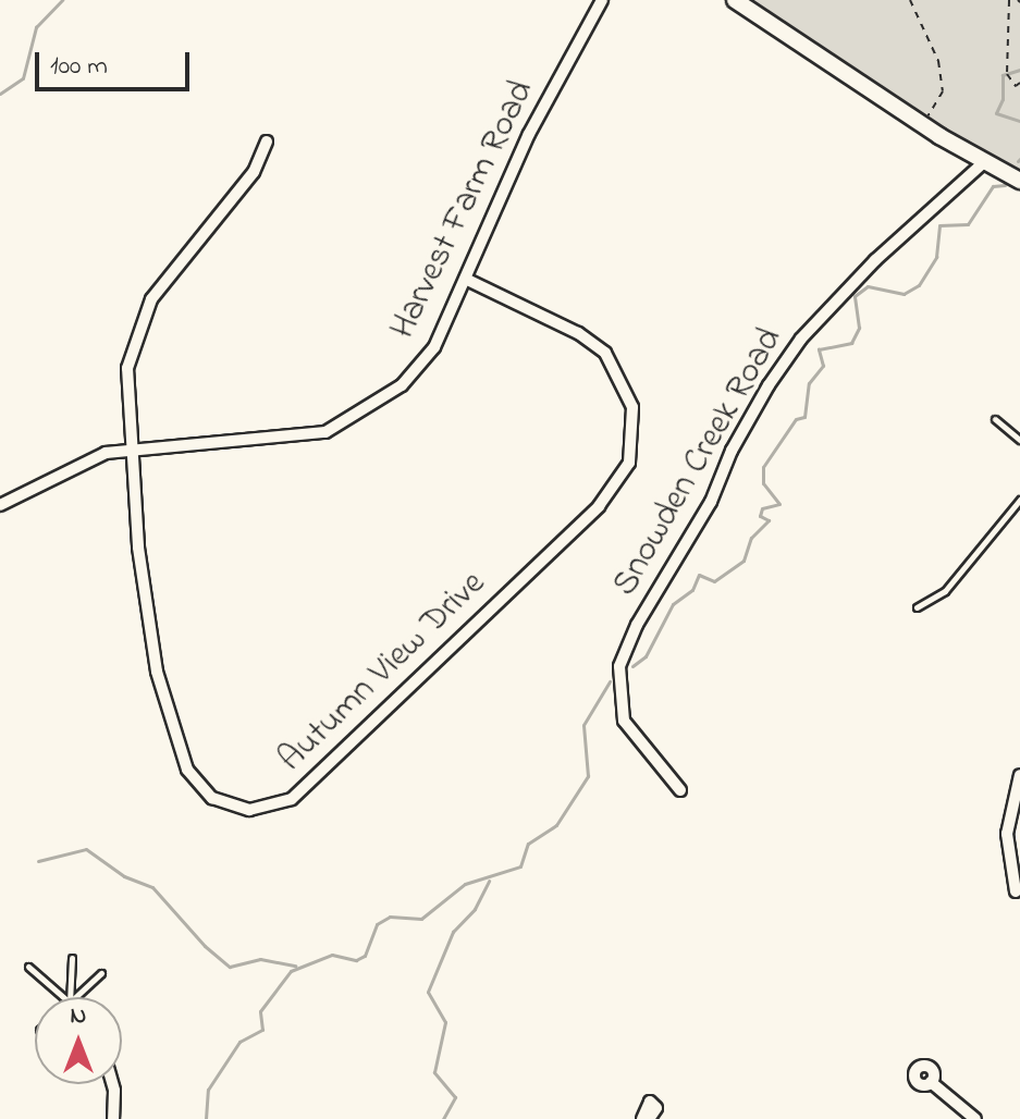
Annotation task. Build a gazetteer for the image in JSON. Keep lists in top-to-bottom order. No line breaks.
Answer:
{"streets":{"street":["Harvest Farm Road","Snowden Creek Road","Autumn View Drive"]},"crossings":[["Harvest Farm Road","Autumn View Drive"]],"scale_bar":"100 m","north":"top"}
